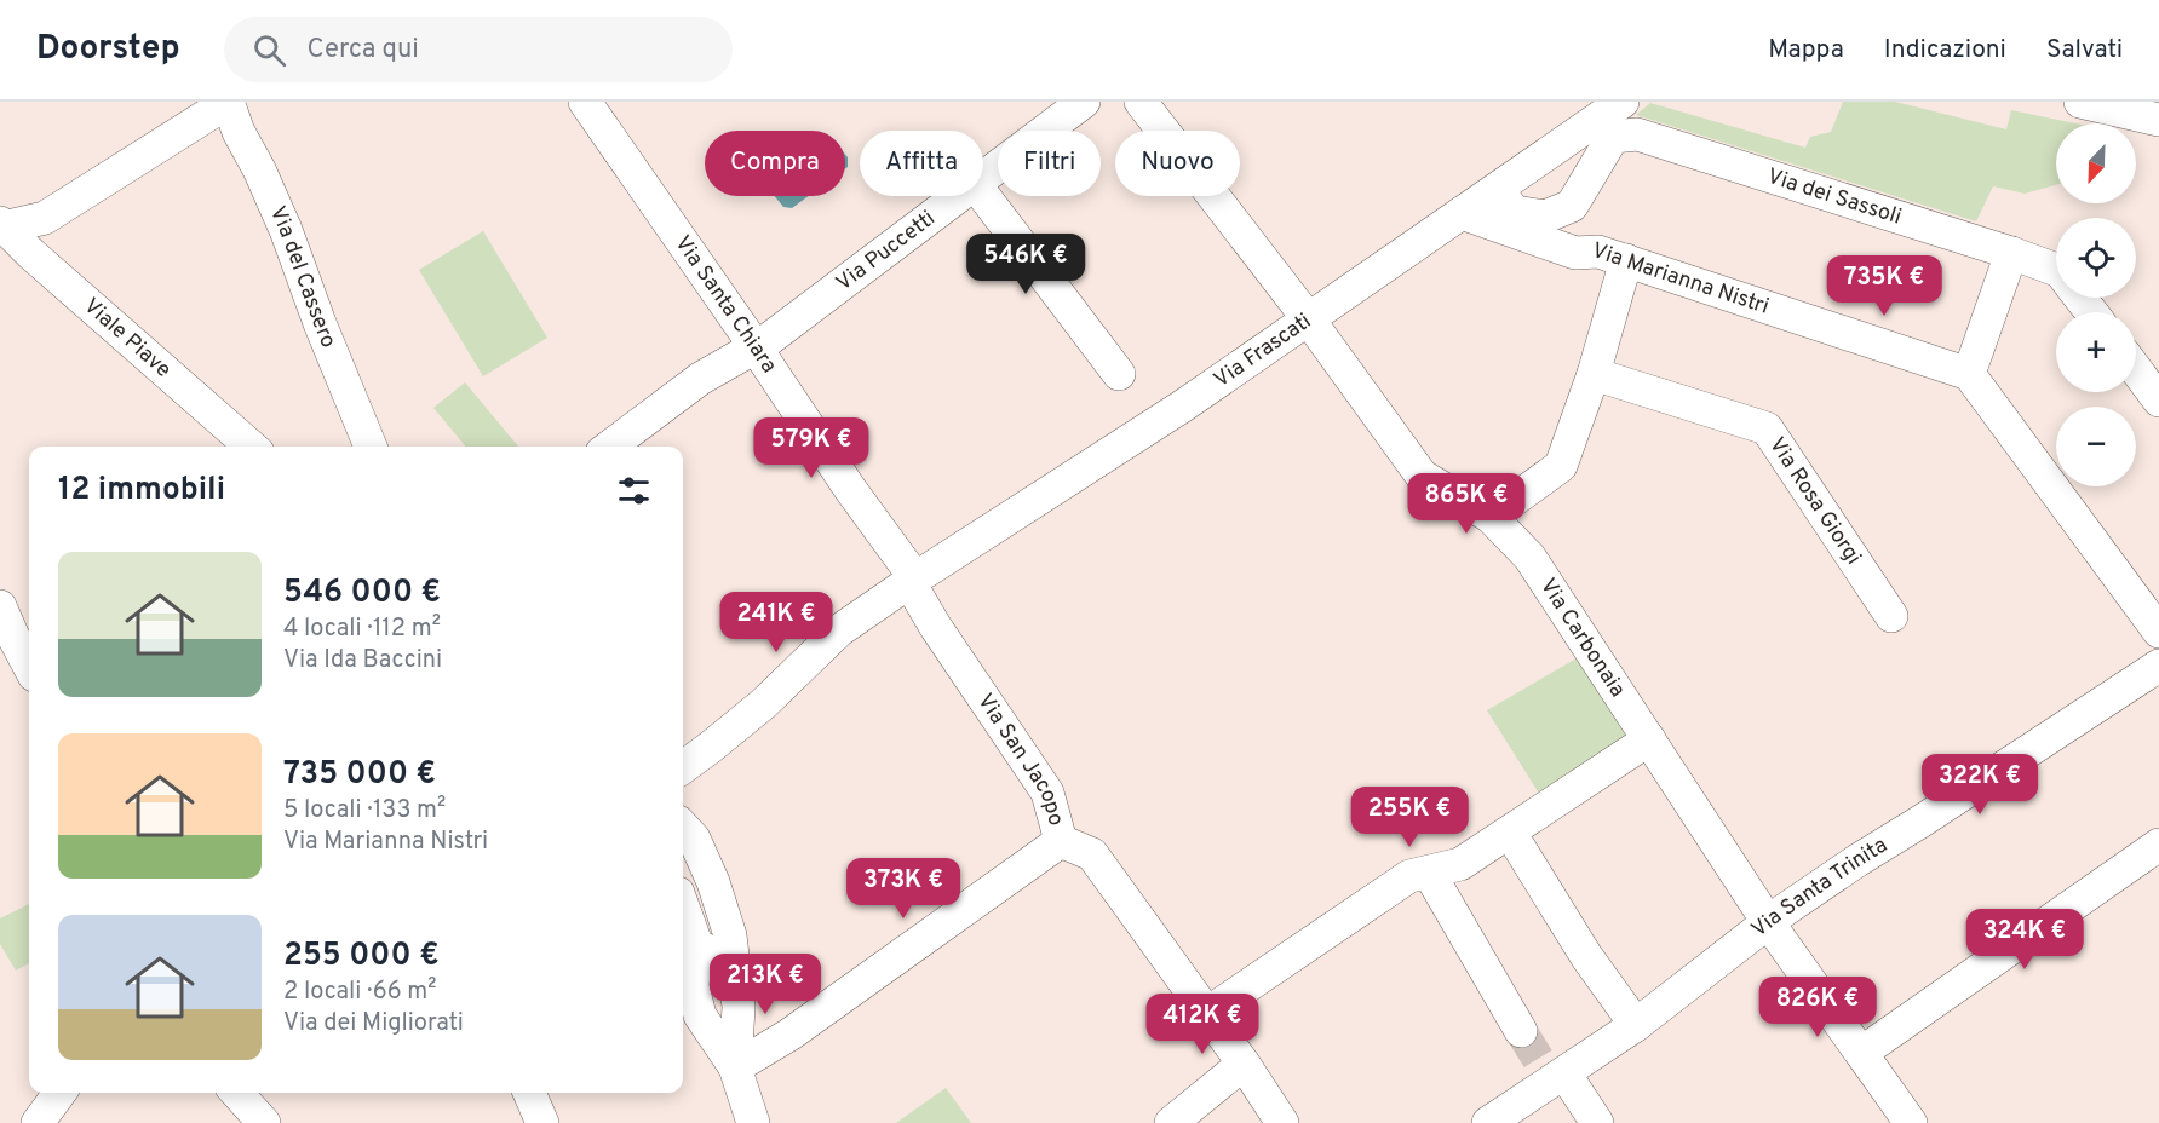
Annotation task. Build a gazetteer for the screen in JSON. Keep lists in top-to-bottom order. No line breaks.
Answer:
{"streets":{"street":["Via dei Sassoli","Via Puccetti","Via del Cassero","Via Marianna Nistri","Via Santa Chiara","Viale Piave","Via Frascati","Via Rosa Giorgi","Via Carbonaia","Via San Jacopo","Via Santa Trinita"]},"crossings":[["Via Puccetti","Via Santa Chiara"],["Via Marianna Nistri","Via Frascati"],["Via Santa Chiara","Via Frascati"],["Via Santa Chiara","Via San Jacopo"],["Via Frascati","Via Carbonaia"],["Via Frascati","Via San Jacopo"],["Via Carbonaia","Via Santa Trinita"]],"north":"bottom left","page":{"header":"Doorstep","search":"Cerca qui","nav":["Mappa","Indicazioni","Salvati"],"map_buttons":["+","−"],"chip":["Compra","Affitta","Filtri","Nuovo"],"price":["546K €","735K €","579K €","865K €","241K €","322K €","255K €","373K €","324K €","213K €","826K €","412K €"],"heading":"12 immobili","list":[{"name":"546 000 €","note":"4 locali · 112 m² · Via Ida Baccini"},{"name":"735 000 €","note":"5 locali · 133 m² · Via Marianna Nistri"},{"name":"255 000 €","note":"2 locali · 66 m² · Via dei Migliorati"}]}}
